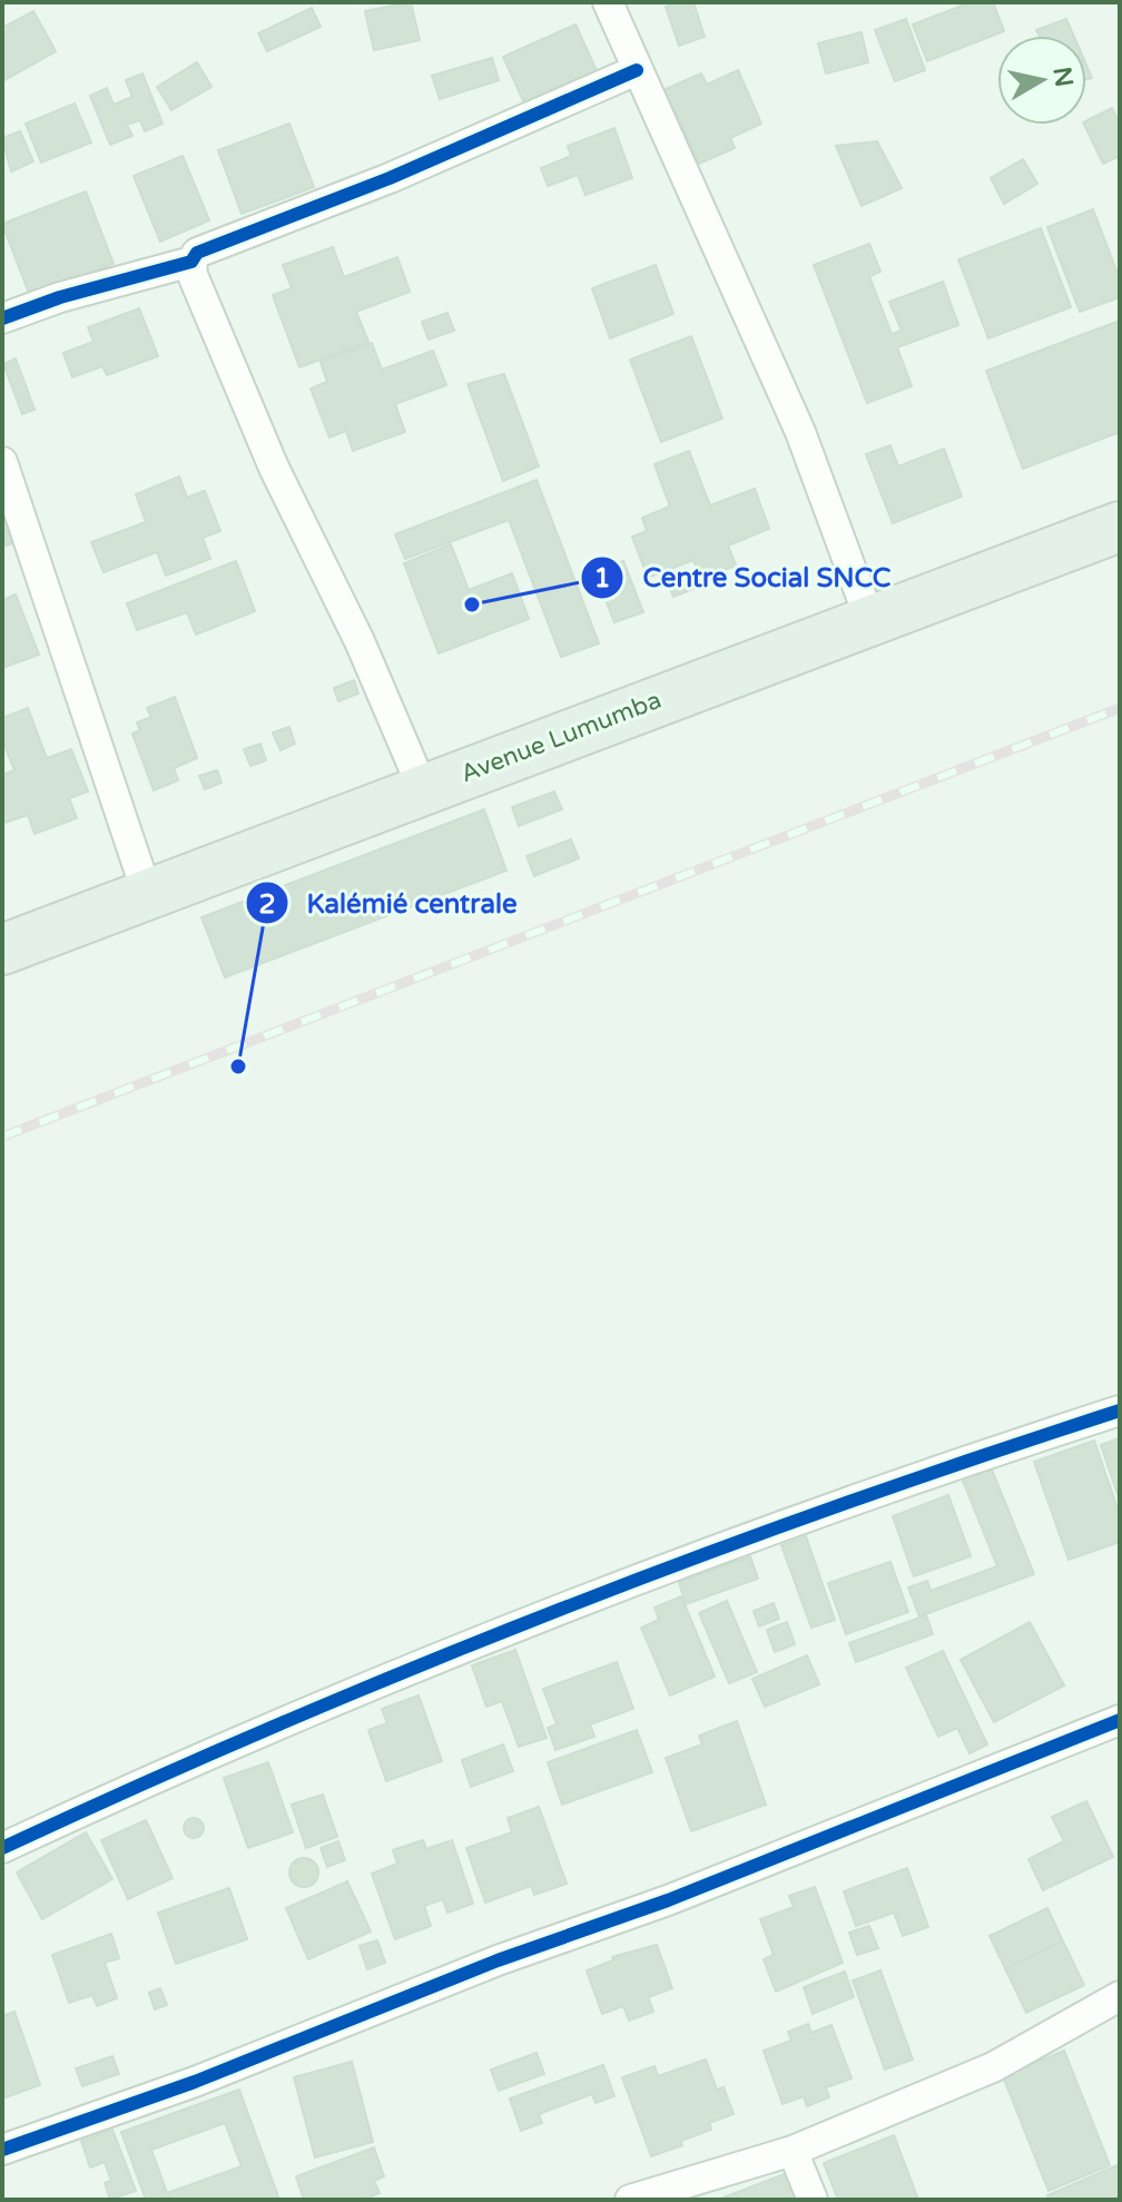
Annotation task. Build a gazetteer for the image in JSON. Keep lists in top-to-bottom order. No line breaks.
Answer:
{"streets":{"highway":["Avenue Lumumba"]},"places":["Centre Social SNCC","Kalémié centrale"],"north":"right"}
